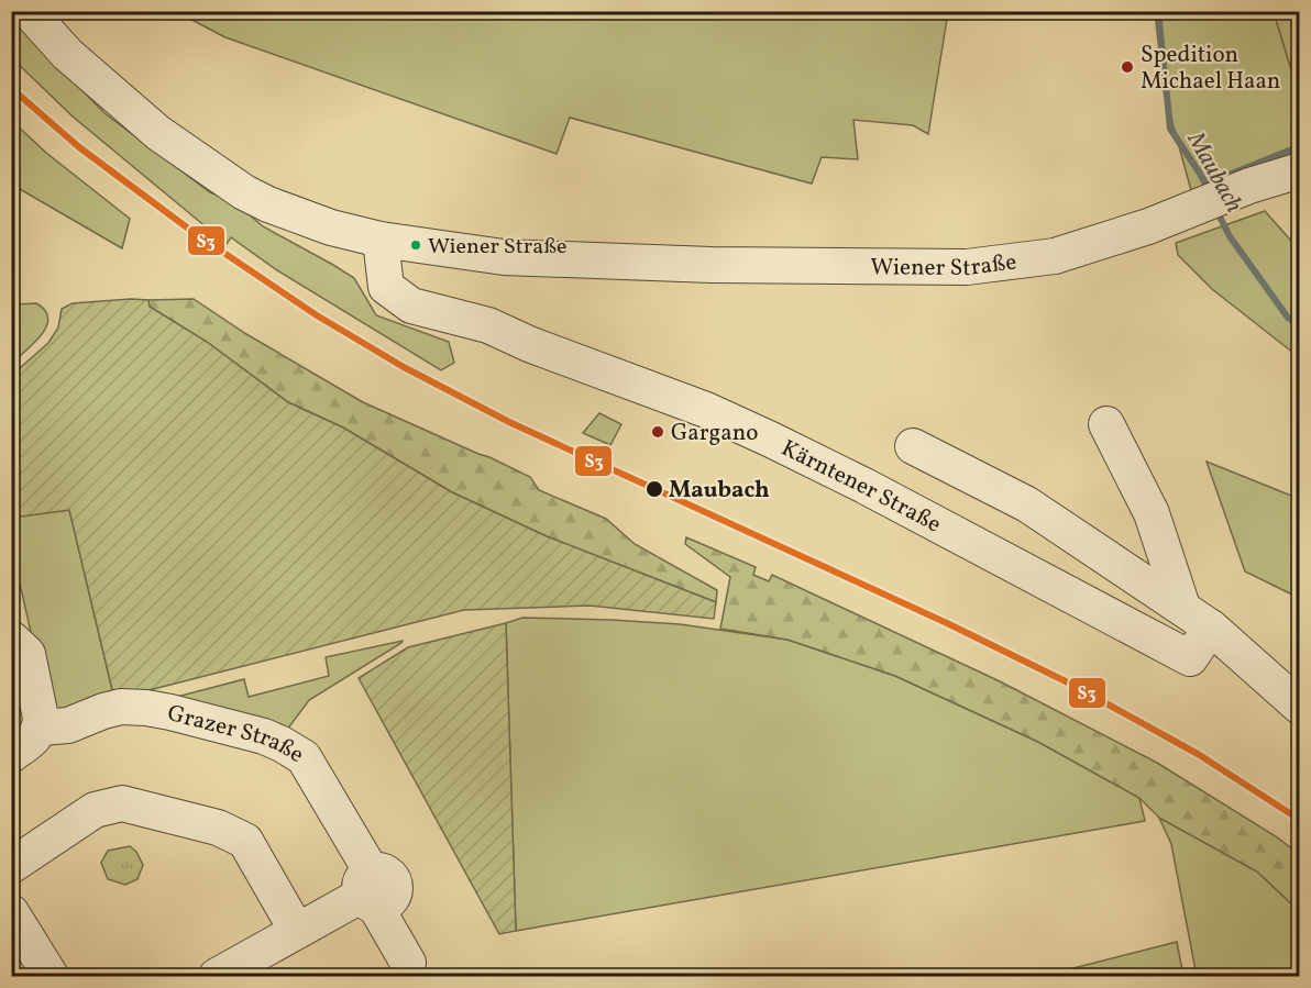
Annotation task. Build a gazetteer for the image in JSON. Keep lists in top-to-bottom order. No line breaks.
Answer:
{"streets":{"street":["Wiener Straße","Kärntener Straße","Grazer Straße"]},"crossings":[["Wiener Straße","Kärntener Straße"]],"water":["Maubach"],"places":["Spedition Michael Haan","Wiener Straße","Gargano","Maubach"],"lines":["transit line S3"]}
